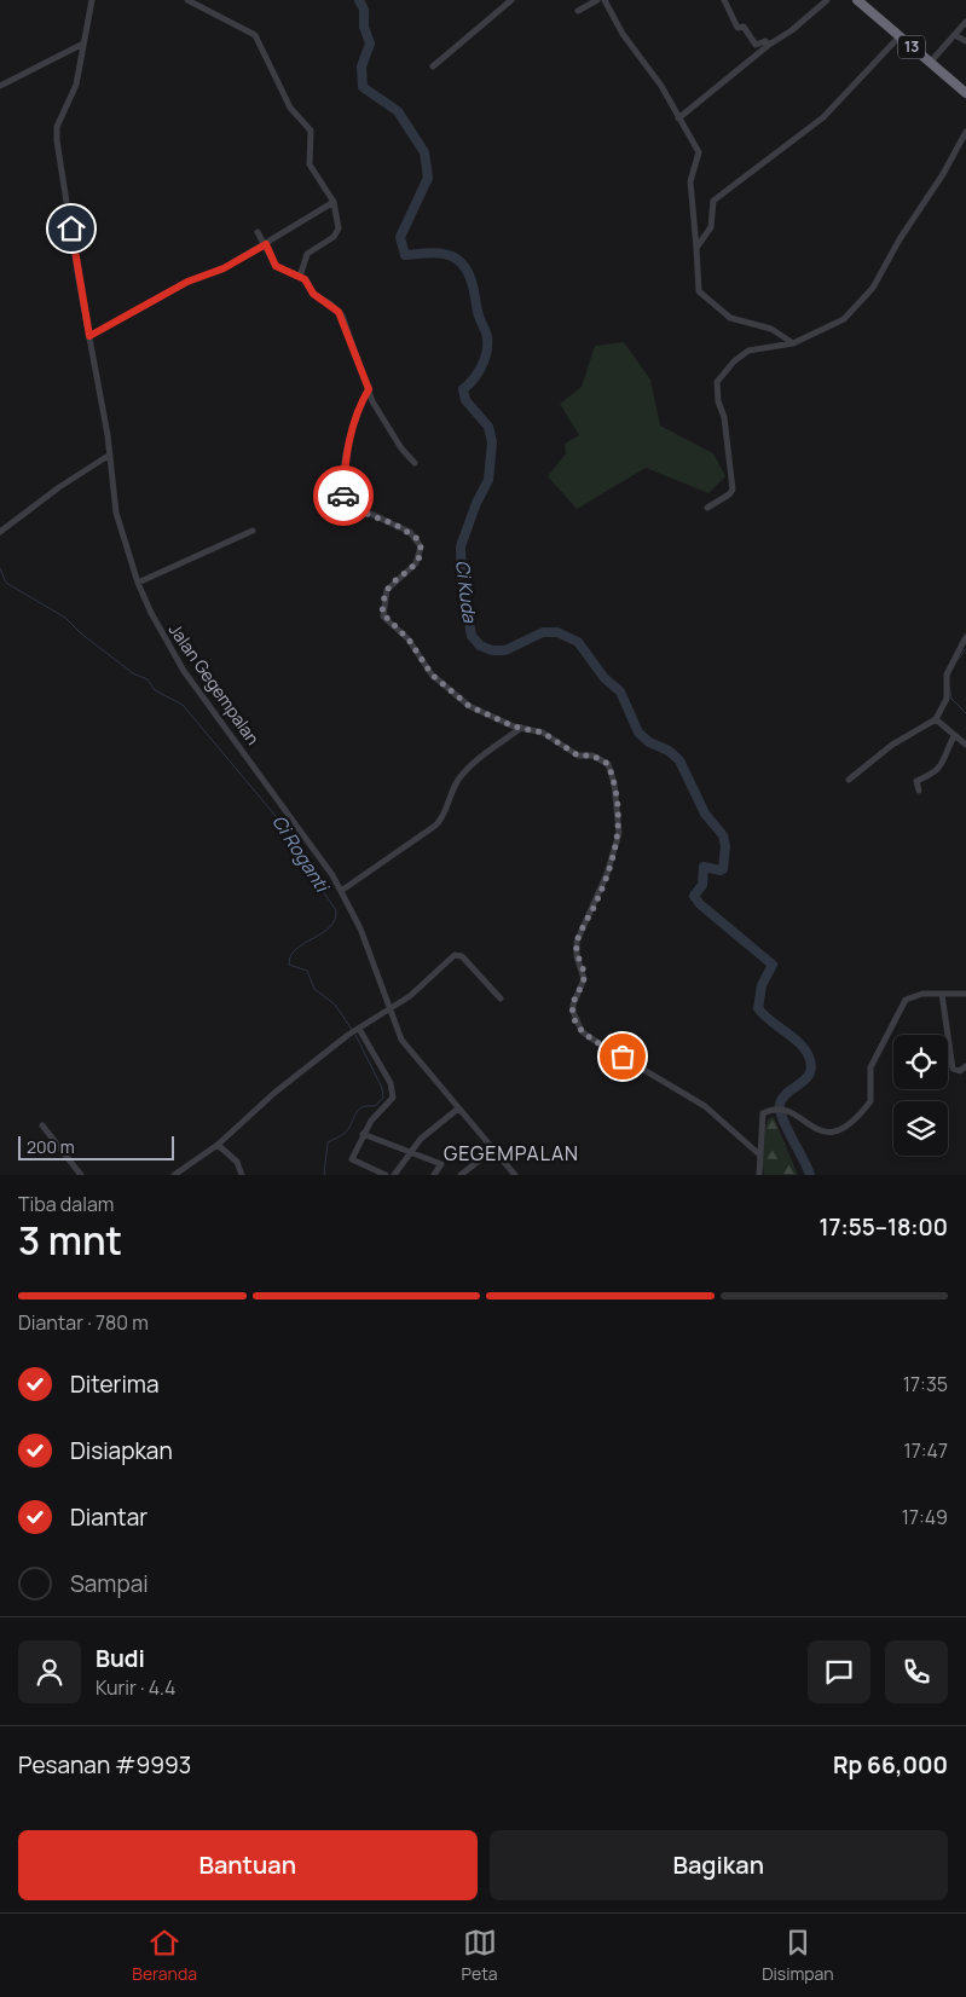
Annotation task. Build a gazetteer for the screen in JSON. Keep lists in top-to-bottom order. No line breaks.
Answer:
{"streets":{"highway":["13"],"street":["Jalan Gegempalan"]},"districts":["GEGEMPALAN"],"water":["Ci Kuda","Ci Roganti"],"scale_bar":"200 m","page":{"scale":"200 m","heading":["3 mnt","Tiba dalam","17:55–18:00"],"panel":["Budi","Kurir · 4.4","Pesanan #9993","Rp 66,000"],"bar":"Diantar · 780 m","list":[["Diterima","17:35"],["Disiapkan","17:47"],["Diantar","17:49"],"Sampai"],"buttons":["Bantuan","Bagikan"],"tabs":["Beranda","Peta","Disimpan"]}}
